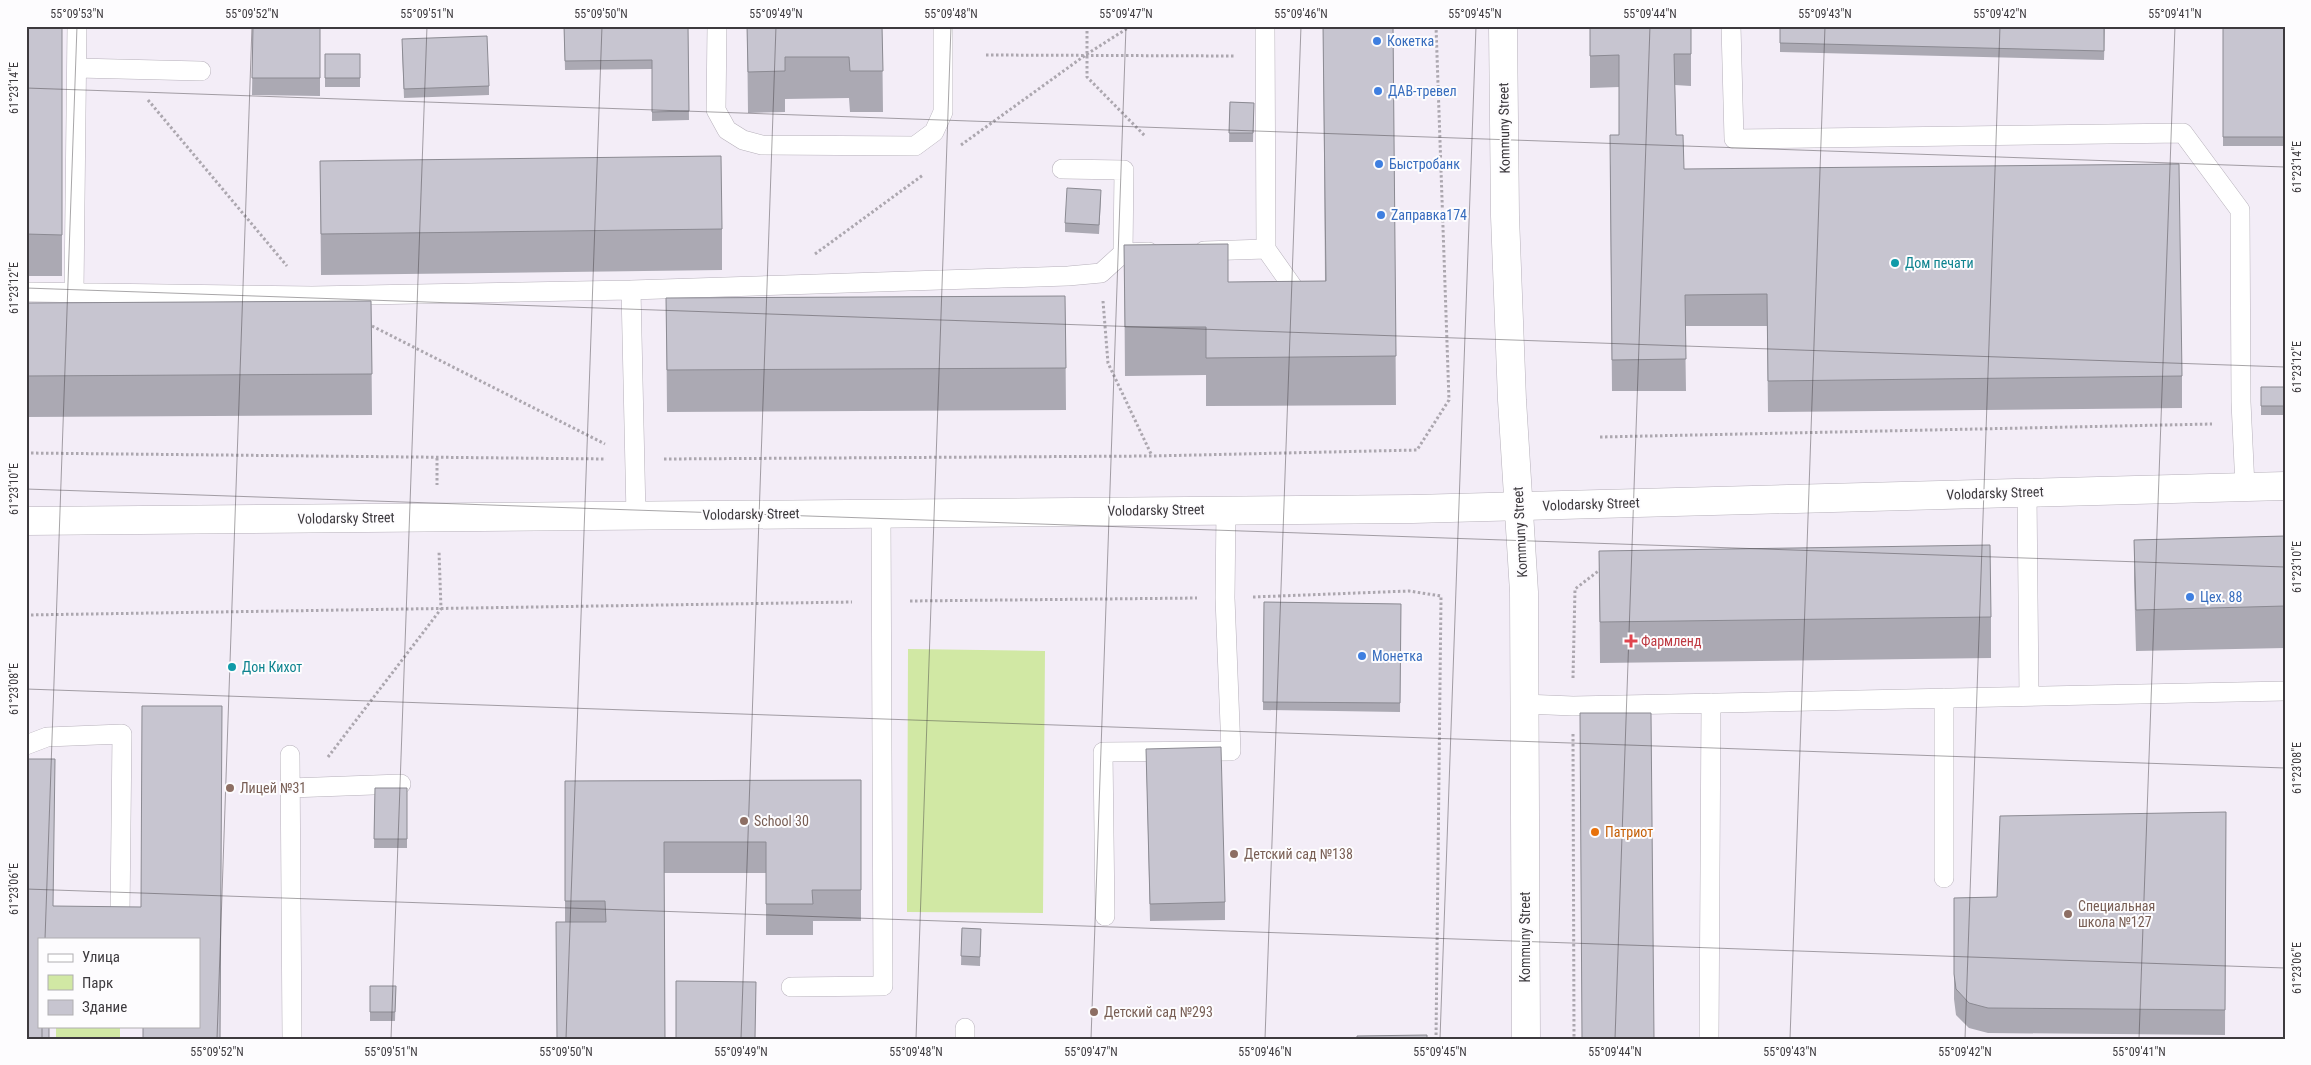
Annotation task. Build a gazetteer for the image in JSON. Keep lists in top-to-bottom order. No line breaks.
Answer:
{"streets":{"street":["Kommuny Street","Volodarsky Street"]},"crossings":[["Kommuny Street","Volodarsky Street"]],"places":{"other":["Кокетка","ДАВ-тревел","Быстробанк","Zаправка174","Дом печати","Цех. 88","Монетка","Дон Кихот","Лицей №31","School 30","Патриот","Детский сад №138","Специальная школа №127","Детский сад №293"],"health":["Фармленд"]},"legend":["Улица","Парк","Здание"],"coordinates":["55°09'53\"N","55°09'52\"N","55°09'51\"N","55°09'50\"N","55°09'49\"N","55°09'48\"N","55°09'47\"N","55°09'46\"N","55°09'45\"N","55°09'44\"N","55°09'43\"N","55°09'42\"N","55°09'41\"N","61°23'14\"E","61°23'12\"E","61°23'10\"E","61°23'08\"E","61°23'06\"E"]}
